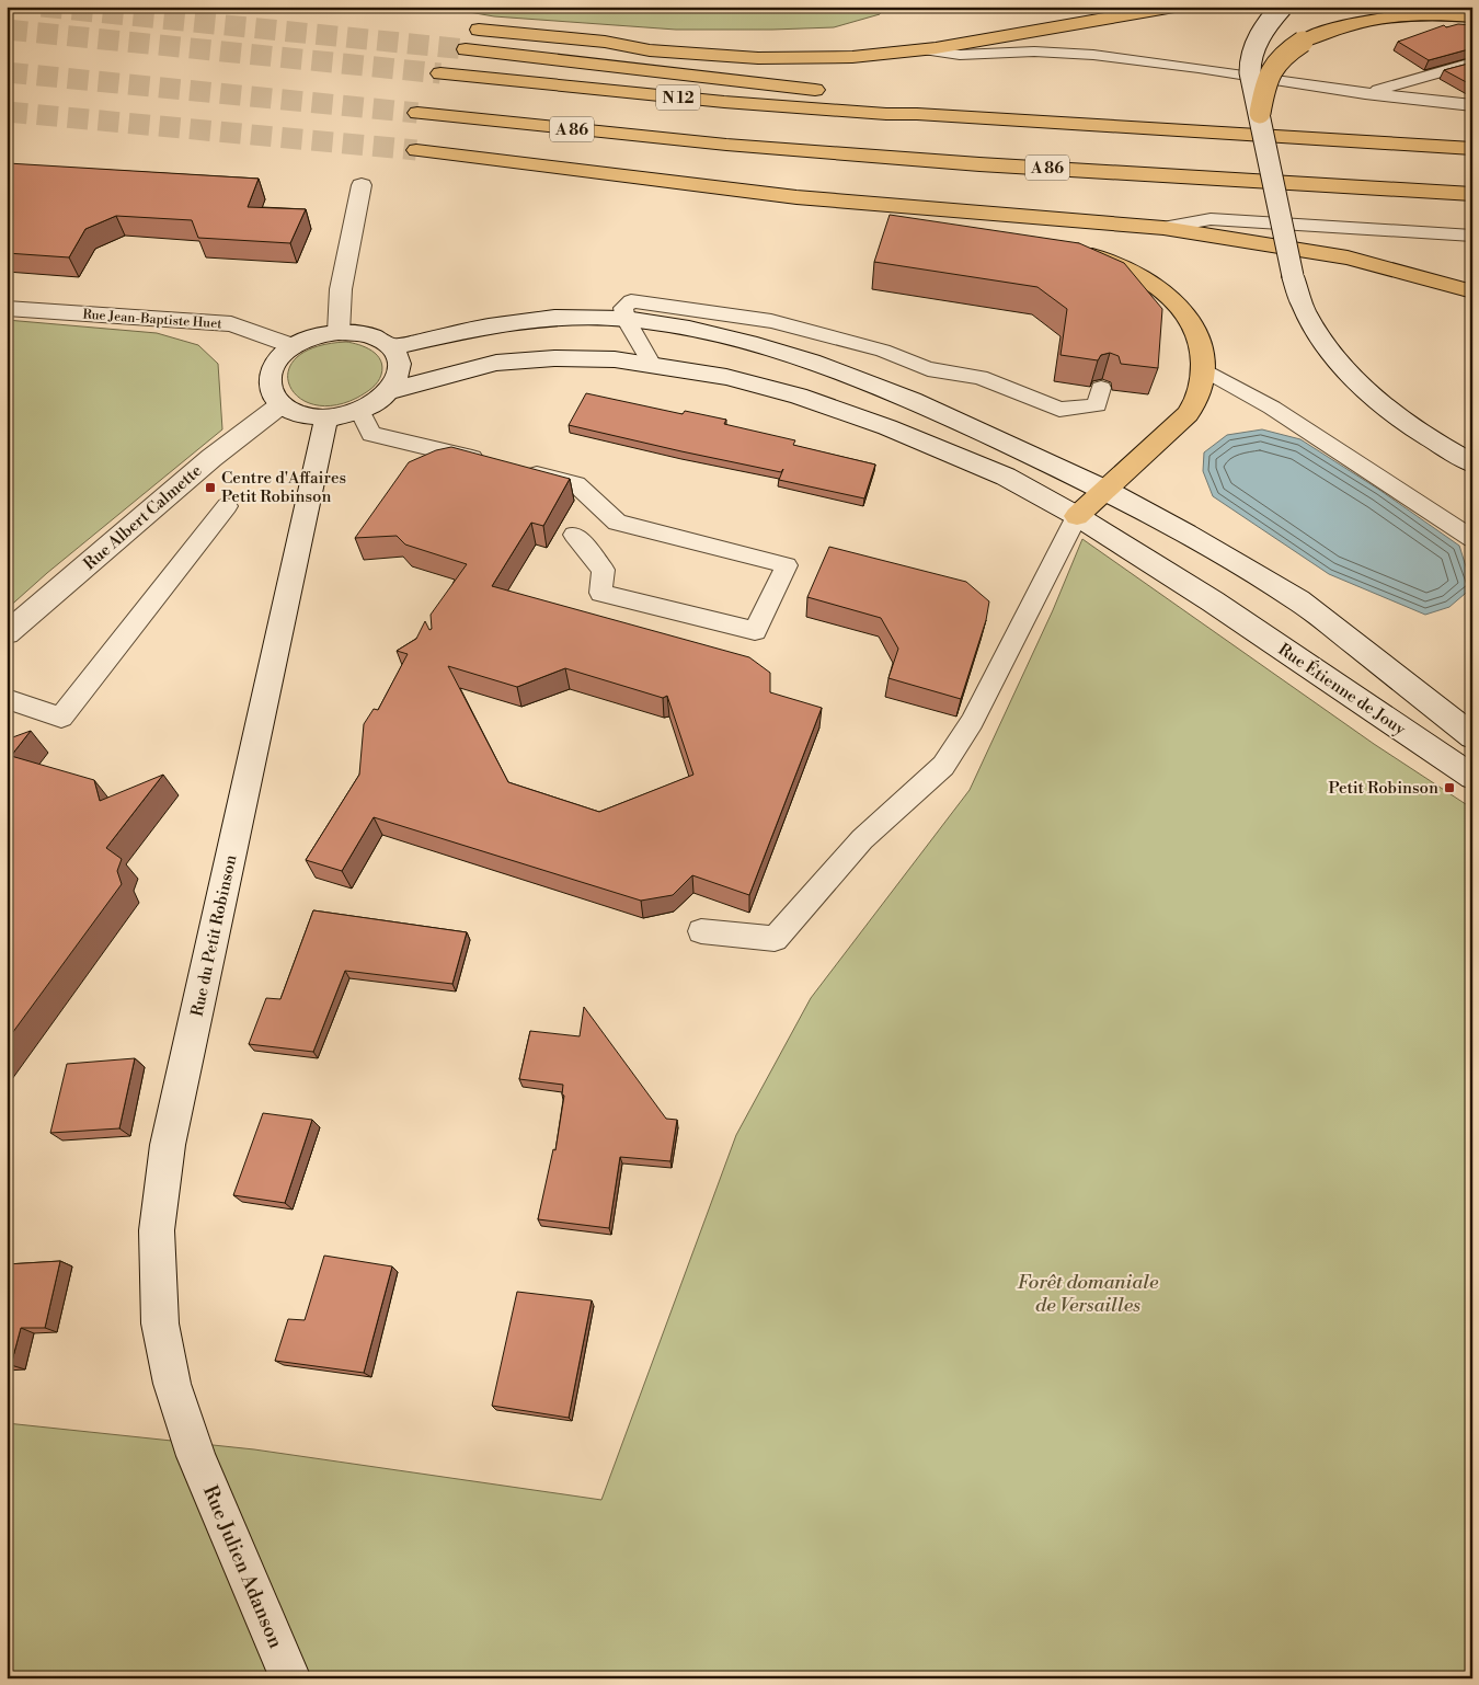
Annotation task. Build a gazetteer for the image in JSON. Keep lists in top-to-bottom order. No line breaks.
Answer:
{"streets":{"highway":["N 12","A 86"],"main road":["Rue Jean-Baptiste Huet","Rue Albert Calmette","Rue Étienne de Jouy","Rue du Petit Robinson","Rue Julien Adanson"]},"crossings":[["Rue Jean-Baptiste Huet","Rue Albert Calmette"],["Rue Jean-Baptiste Huet","Rue Étienne de Jouy"],["Rue Jean-Baptiste Huet","Rue du Petit Robinson"],["Rue Albert Calmette","Rue Étienne de Jouy"],["Rue Albert Calmette","Rue du Petit Robinson"],["Rue Étienne de Jouy","Rue du Petit Robinson"],["Rue du Petit Robinson","Rue Julien Adanson"]],"parks":["Forêt domaniale de Versailles"],"places":{"transit":["Centre d'Affaires Petit Robinson","Petit Robinson"]}}
